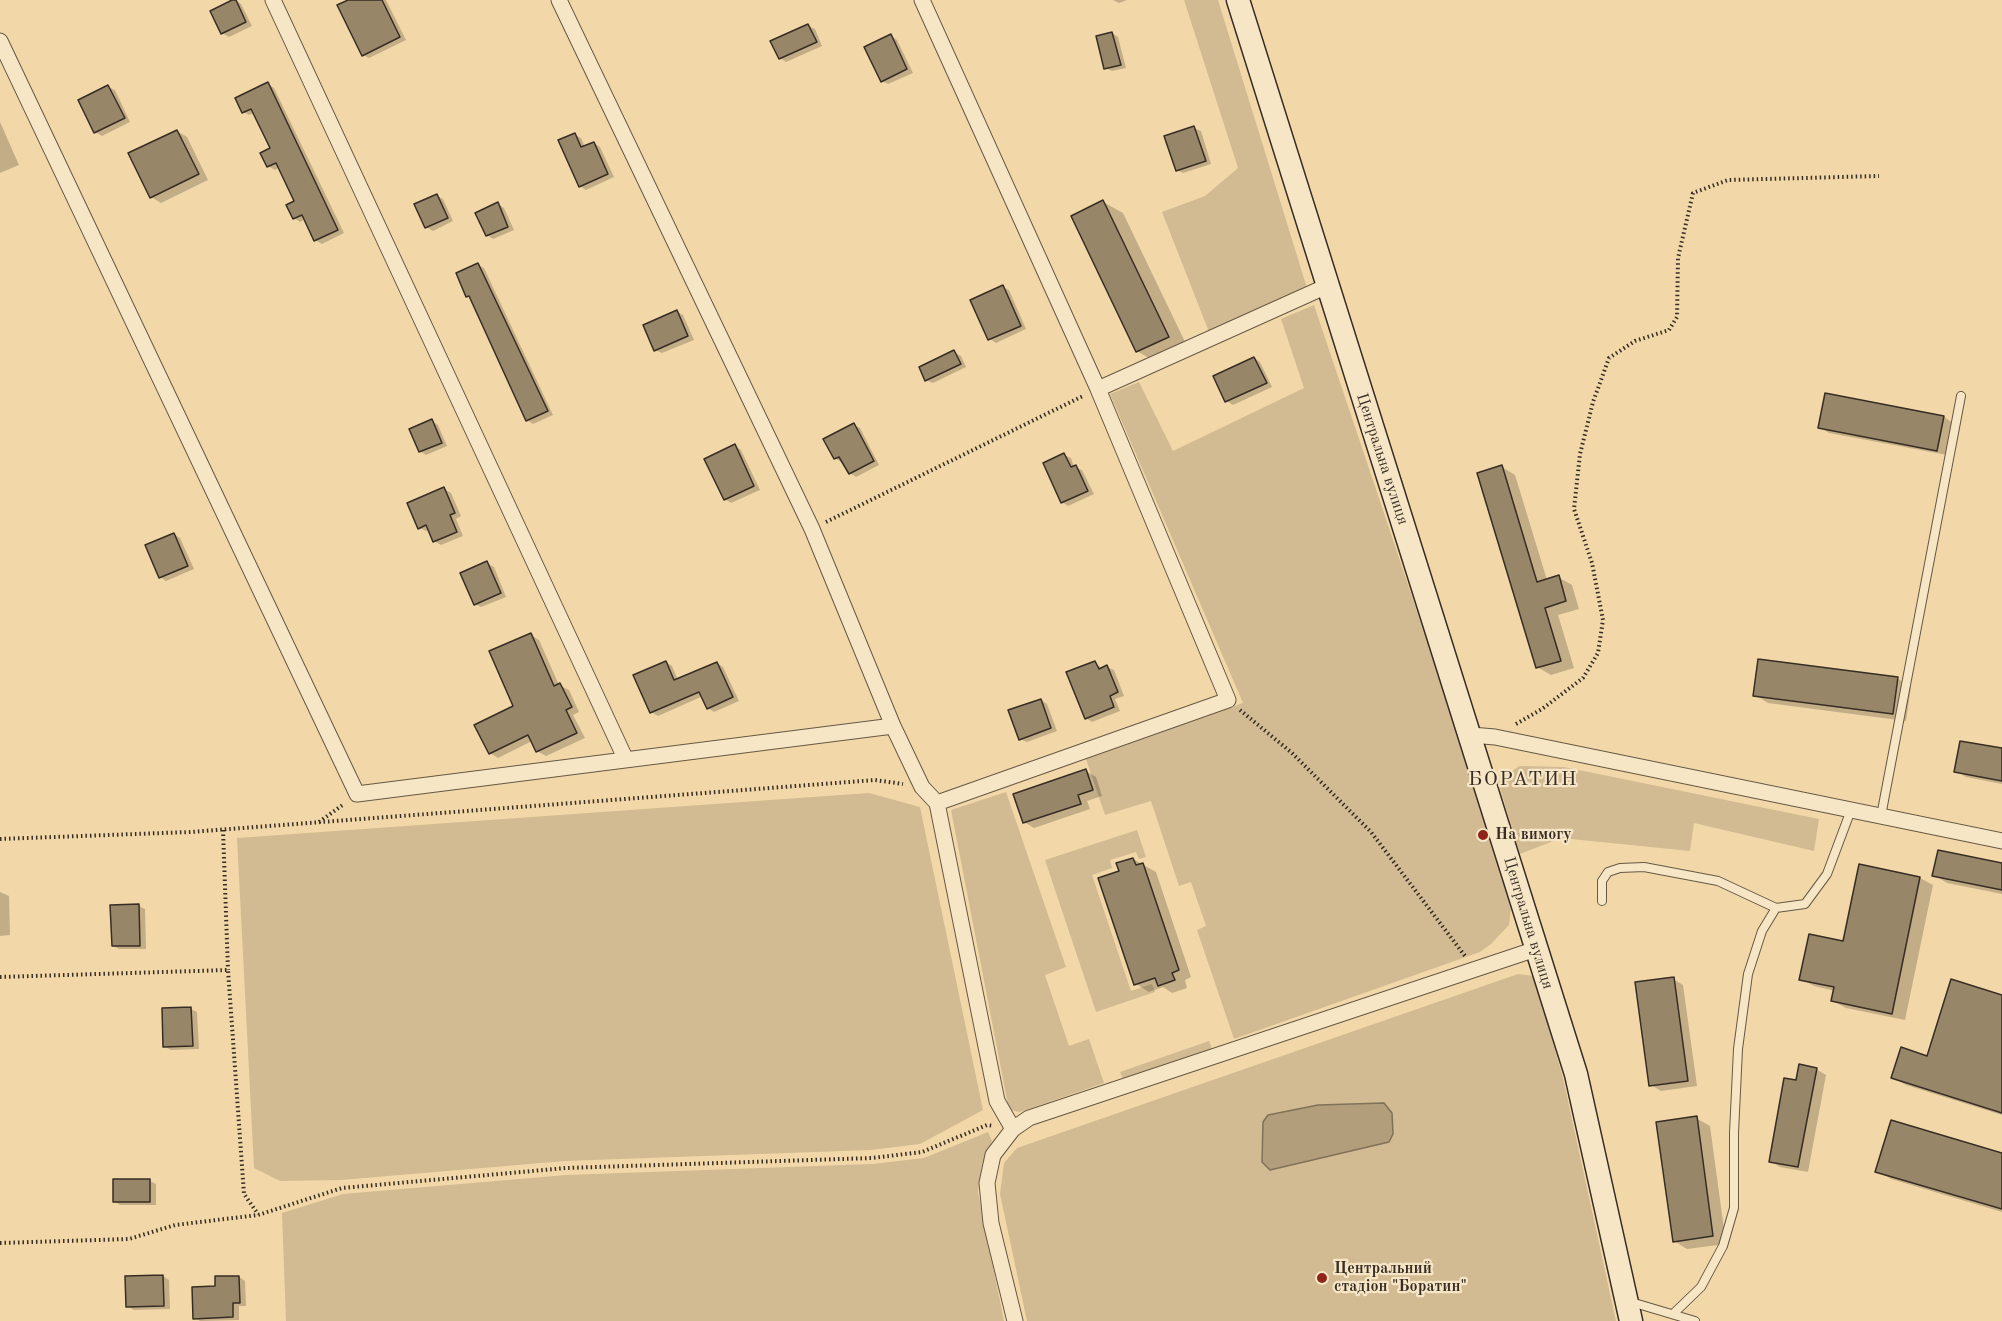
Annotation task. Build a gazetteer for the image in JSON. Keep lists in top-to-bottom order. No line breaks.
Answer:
{"streets":{"street":["Центральна вулиця"]},"districts":["БОРАТИН"],"places":["На вимогу","Центральний стадіон \"Боратин\""]}
